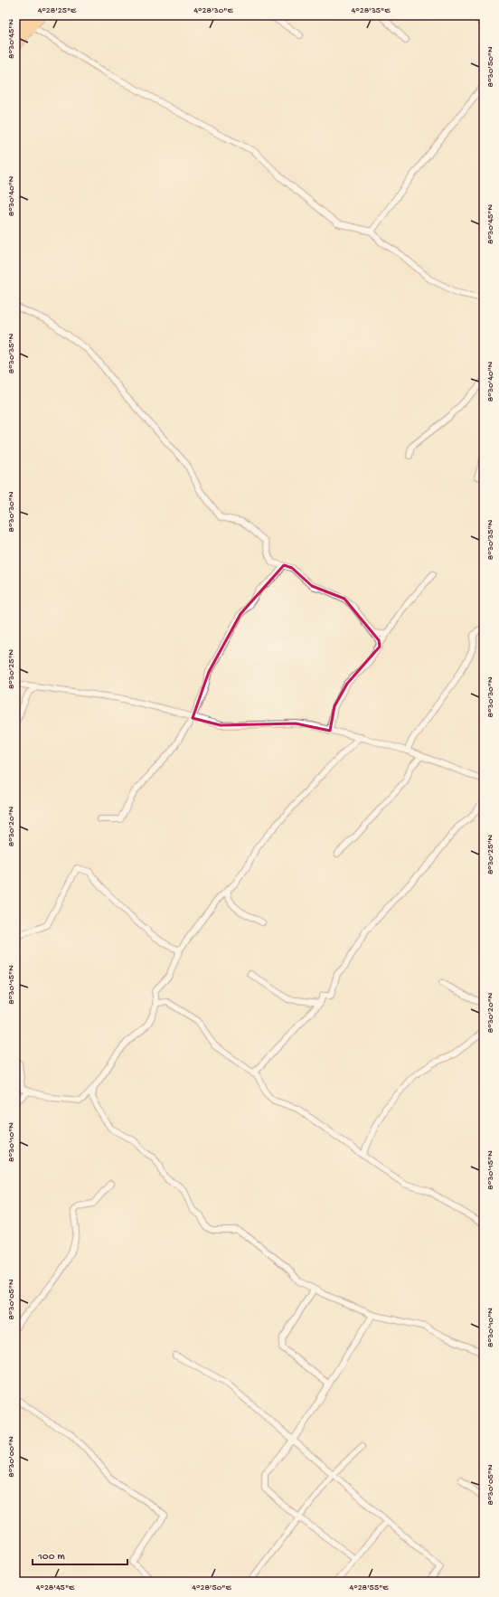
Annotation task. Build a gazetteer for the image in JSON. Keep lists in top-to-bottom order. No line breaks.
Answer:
{"scale_bar":"100 m","coordinates":["4°28'25\"E","4°28'30\"E","4°28'35\"E","8°30'45\"N","8°30'50\"N","8°30'40\"N","8°30'35\"N","8°30'30\"N","8°30'25\"N","8°30'20\"N","8°30'15\"N","8°30'10\"N","8°30'05\"N","8°30'00\"N","4°28'45\"E","4°28'50\"E","4°28'55\"E"]}
